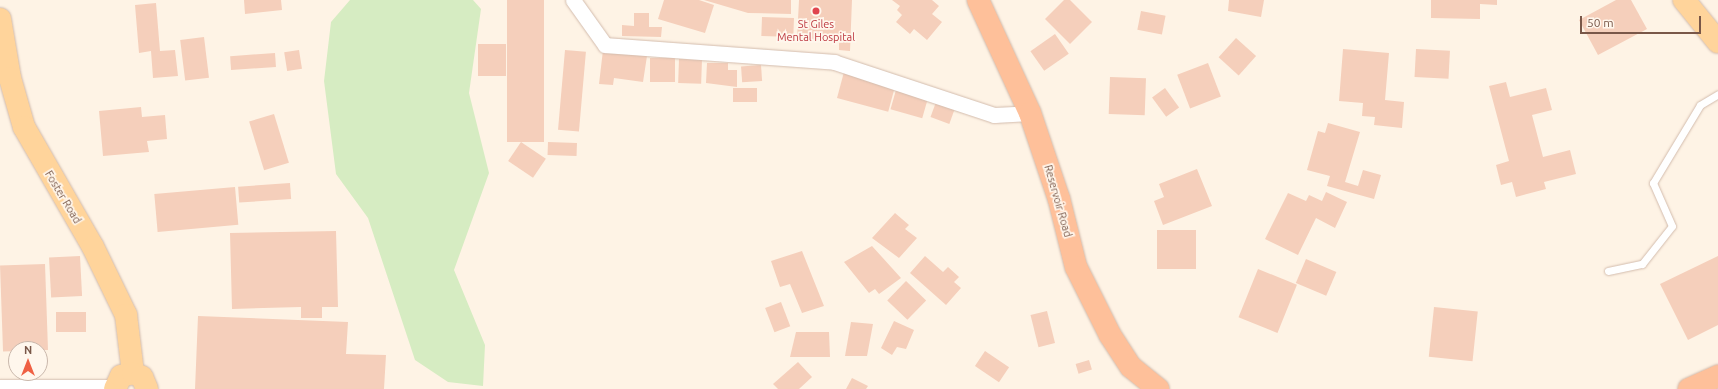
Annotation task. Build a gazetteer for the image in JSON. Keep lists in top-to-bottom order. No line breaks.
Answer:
{"streets":{"highway":["Reservoir Road"],"main road":["Foster Road"]},"places":["St Giles Mental Hospital"],"scale_bar":"50 m","north":"top"}
